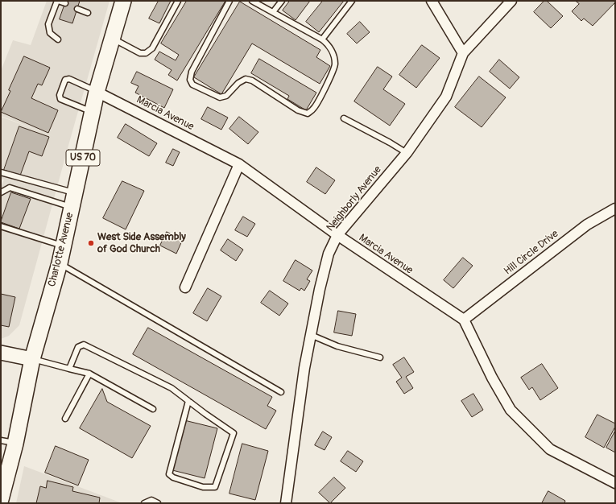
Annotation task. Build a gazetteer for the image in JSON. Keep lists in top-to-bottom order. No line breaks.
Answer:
{"streets":{"main road":["US 70","Charlotte Avenue"],"street":["Marcia Avenue","Neighborly Avenue","Hill Circle Drive"]},"crossings":[["Marcia Avenue","Neighborly Avenue"],["Marcia Avenue","Charlotte Avenue"],["Marcia Avenue","Hill Circle Drive"]],"places":["West Side Assembly of God Church"]}
